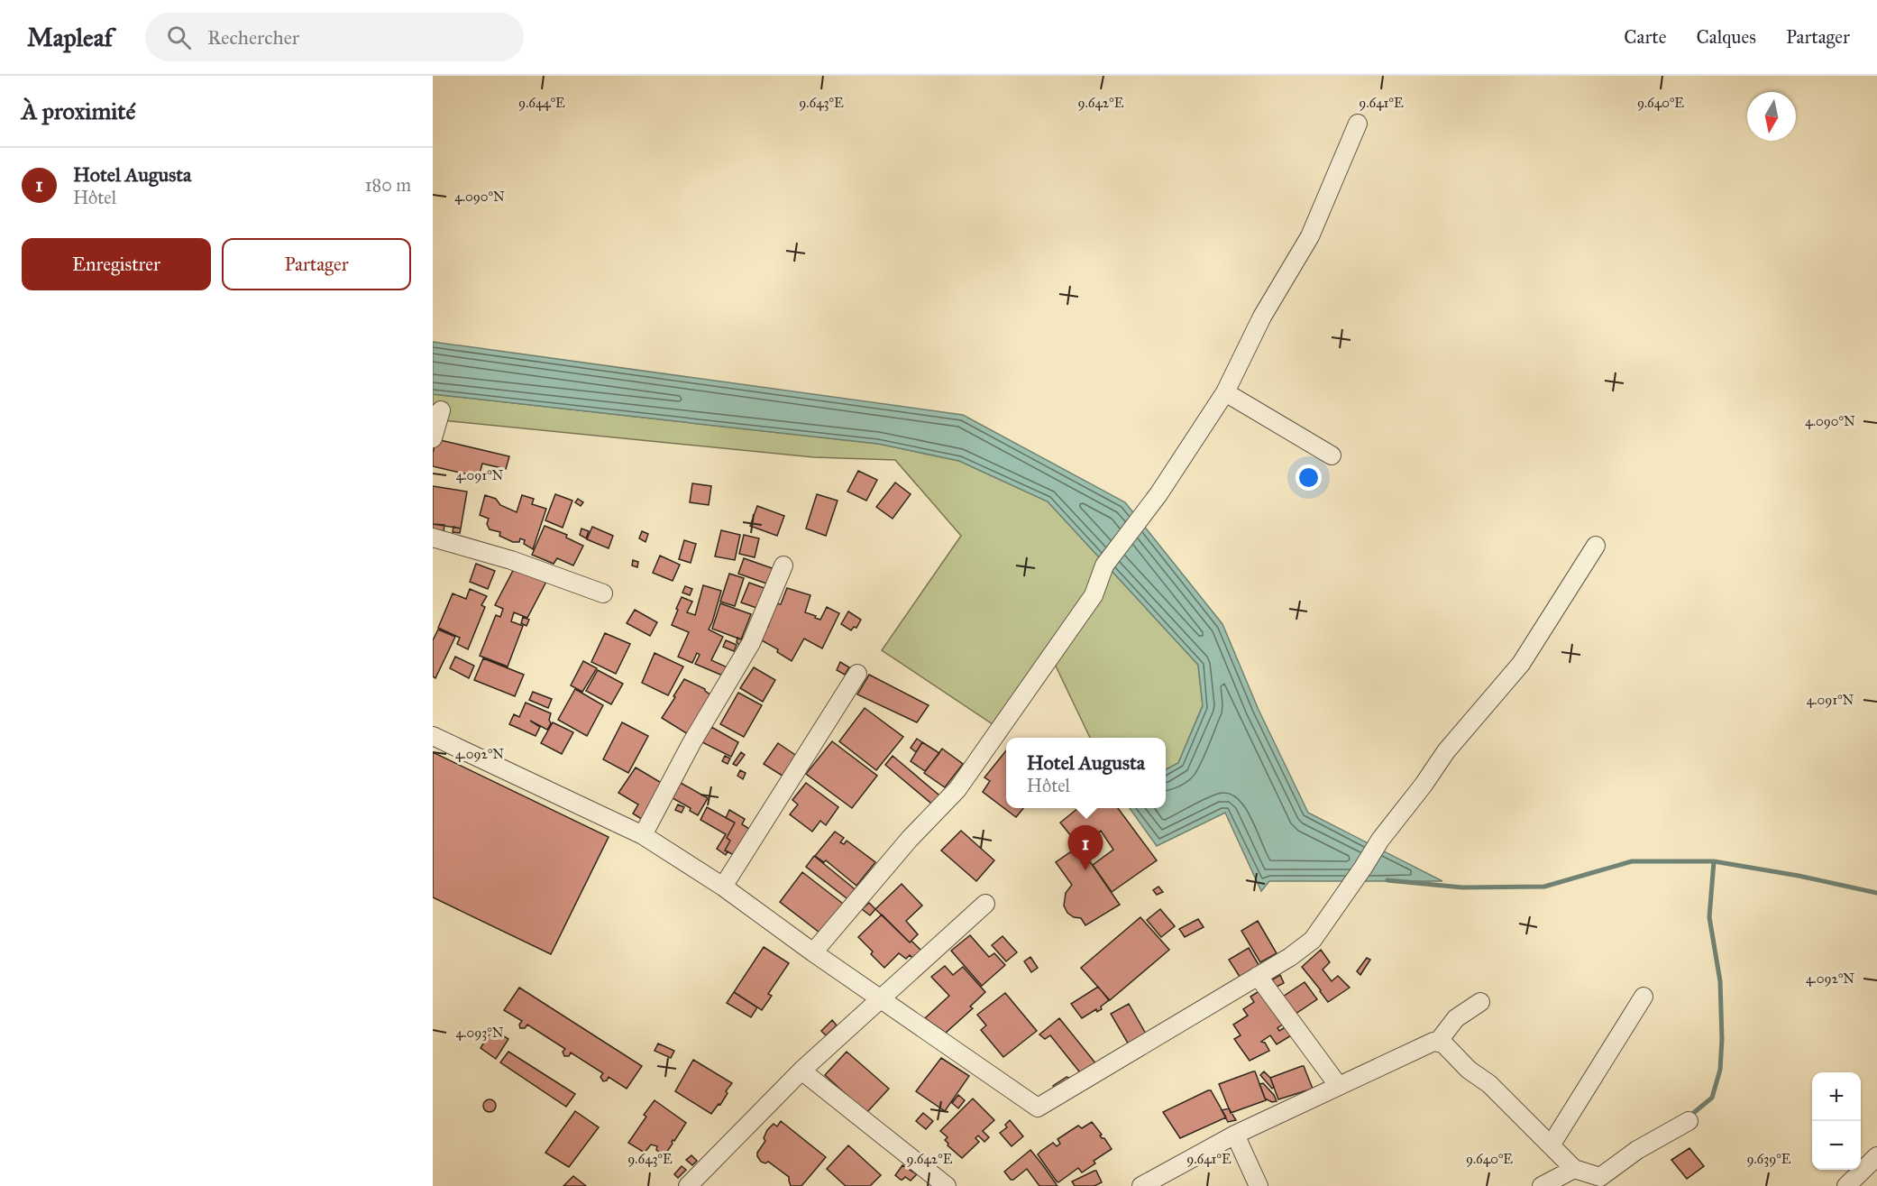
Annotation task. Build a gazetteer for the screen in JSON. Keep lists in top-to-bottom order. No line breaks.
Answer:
{"north":"bottom","page":{"header":"Mapleaf","search":"Rechercher","nav":["Carte","Calques","Partager"],"heading":"À proximité","list":[{"mark":"1","name":"Hotel Augusta","note":"Hôtel","value":"180 m"}],"buttons":["Enregistrer","Partager"],"popup":["Hotel Augusta","Hôtel"],"pins":"1","map_buttons":["+","−"]},"coordinates":["9.644°E","9.643°E","9.642°E","9.641°E","9.640°E","4.090°N","4.091°N","4.092°N","4.093°N","9.639°E"]}
